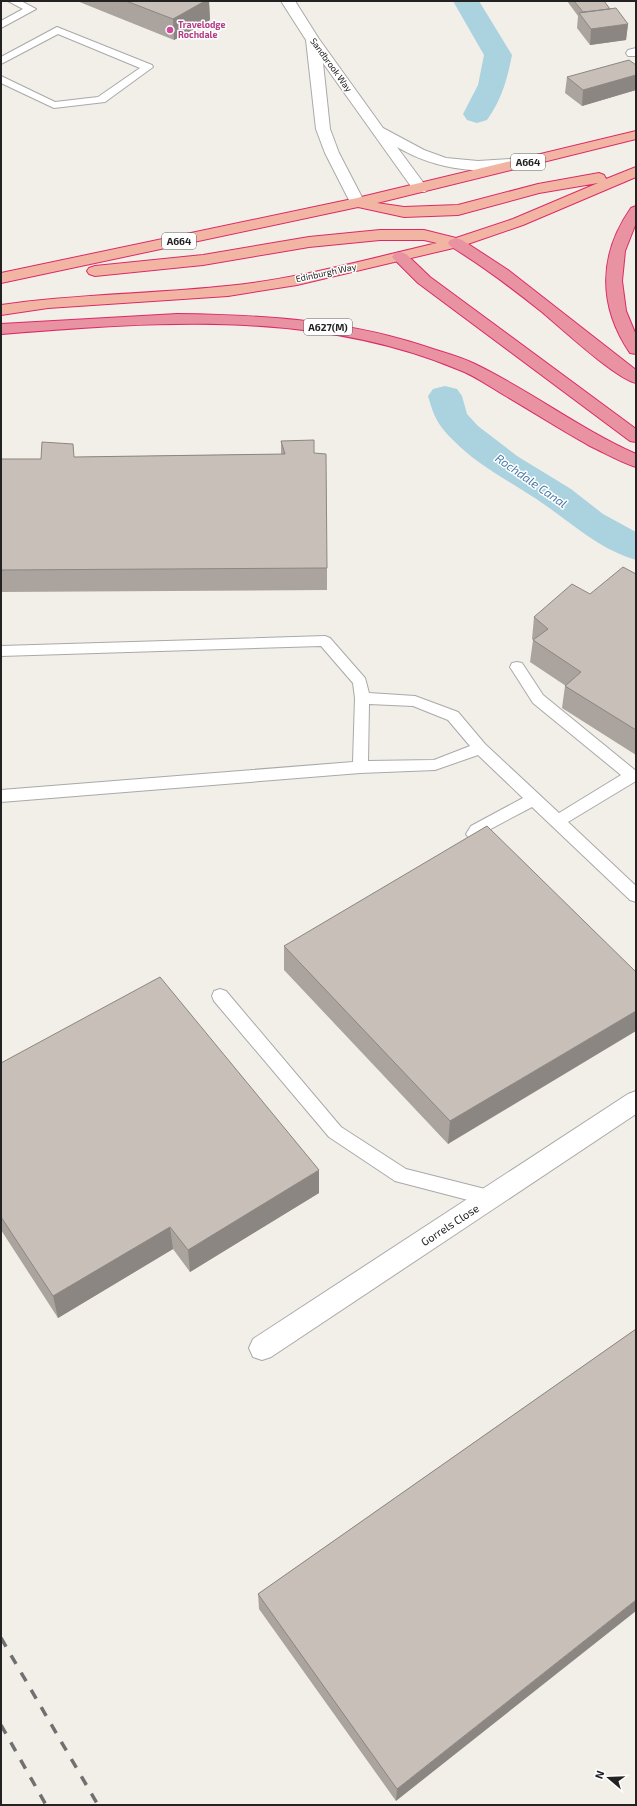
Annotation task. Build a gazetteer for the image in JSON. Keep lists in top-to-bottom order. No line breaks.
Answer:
{"streets":{"highway":["A664","Edinburgh Way","A627(M)"],"street":["Sandbrook Way","Gorrels Close"]},"crossings":[["Sandbrook Way","A664"],["A664","Edinburgh Way"]],"water":["Rochdale Canal"],"places":["Travelodge Rochdale"],"north":"left"}
